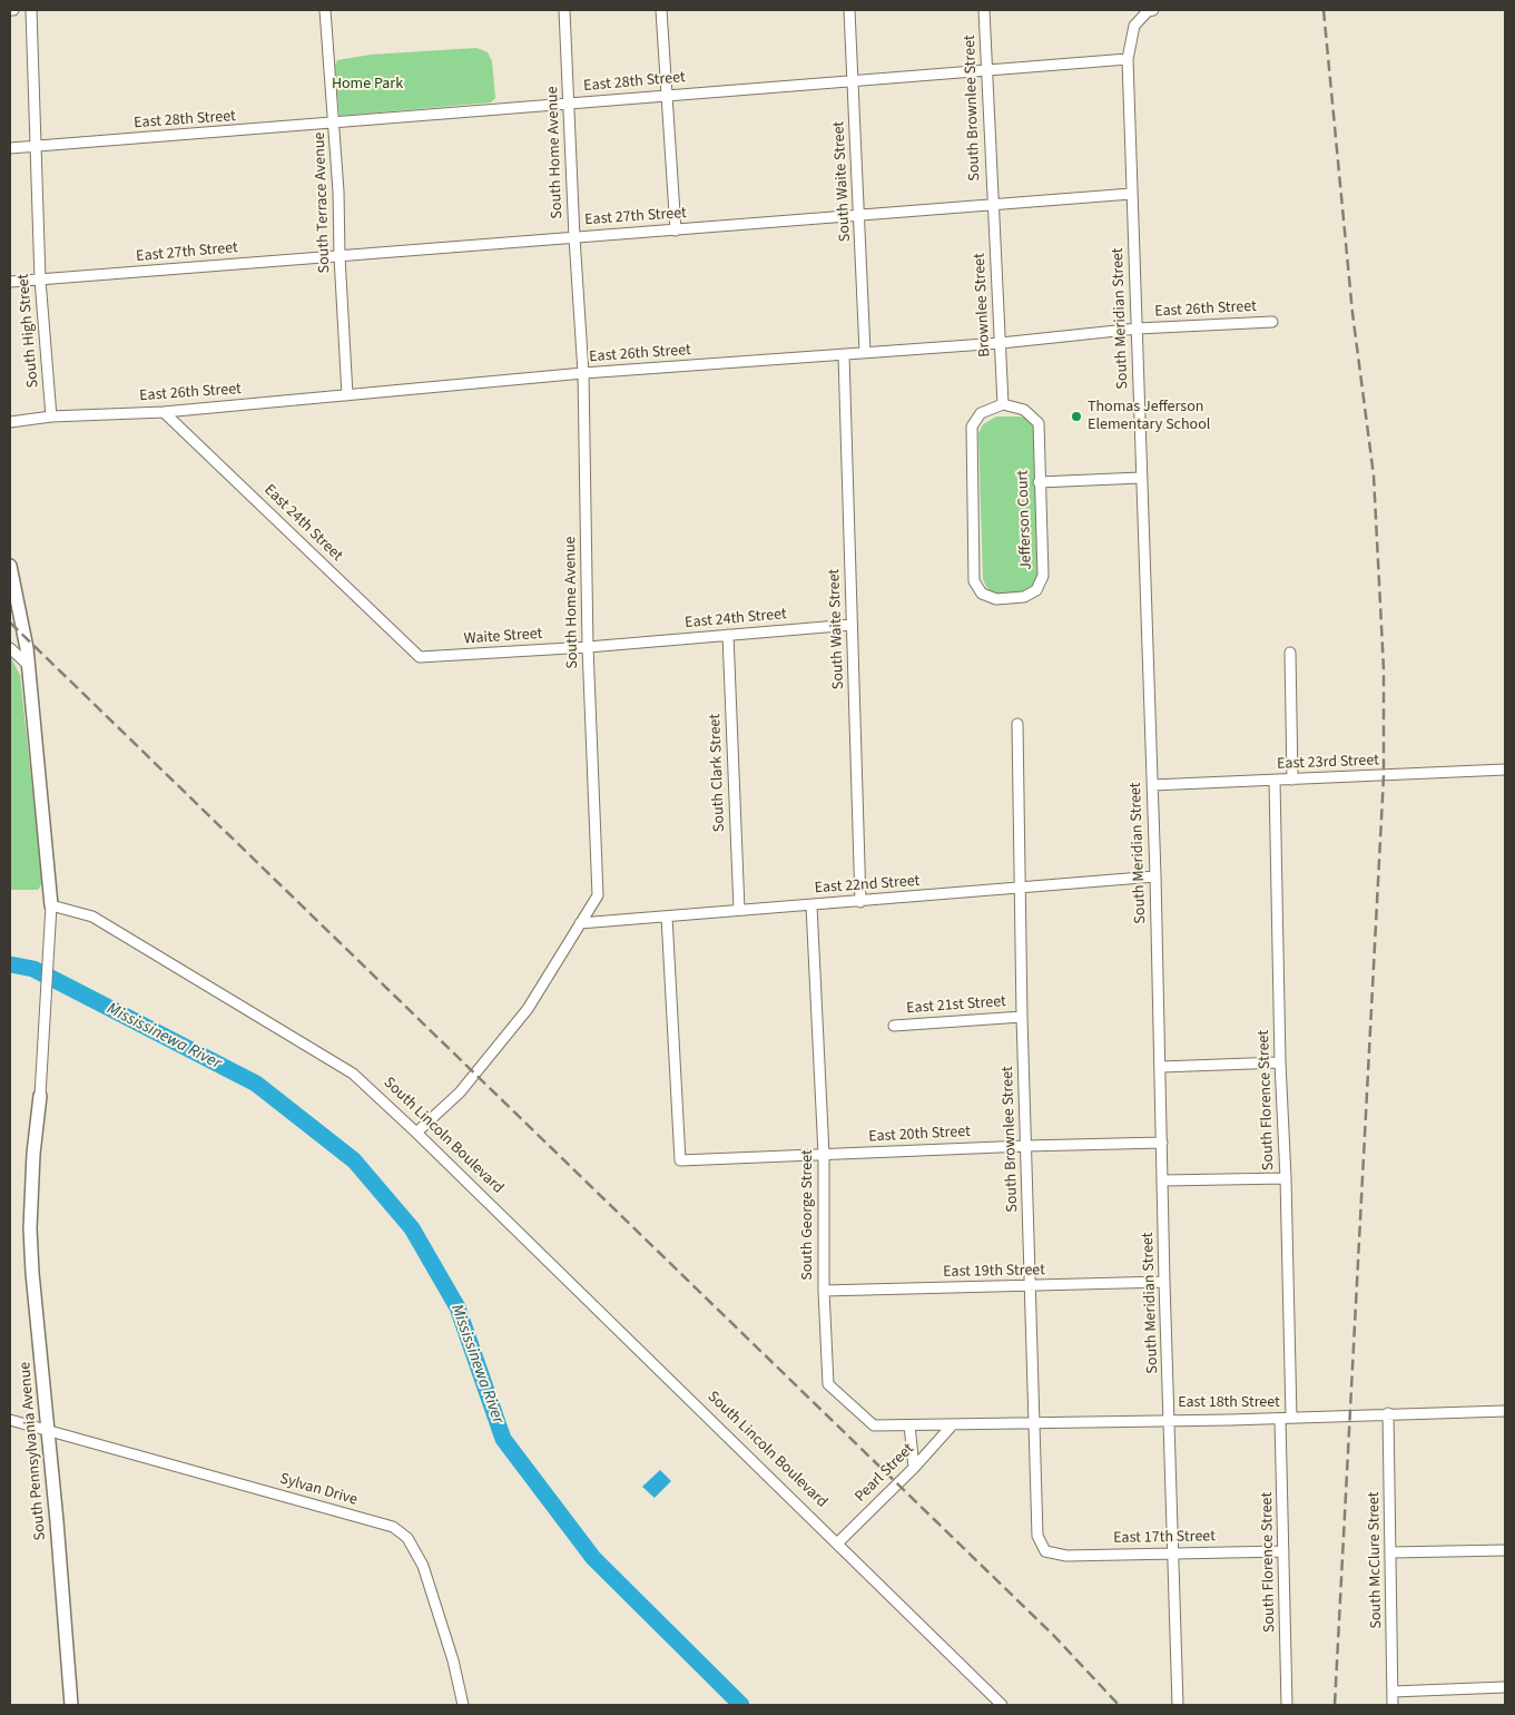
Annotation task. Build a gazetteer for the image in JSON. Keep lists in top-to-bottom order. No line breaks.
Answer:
{"streets":{"street":["East 28th Street","South Brownlee Street","South Home Avenue","South Waite Street","South Terrace Avenue","East 27th Street","Brownlee Street","East 26th Street","South Meridian Street","South High Street","Jefferson Court","East 24th Street","Waite Street","East 23rd Street","South Clark Street","East 22nd Street","East 21st Street","South Florence Street","East 20th Street","South Lincoln Boulevard","South George Street","East 19th Street","East 18th Street","South Pennsylvania Avenue","Pearl Street","Sylvan Drive","East 17th Street","South McClure Street"]},"crossings":[["East 28th Street","South Brownlee Street"],["East 28th Street","South Home Avenue"],["East 28th Street","South Waite Street"],["East 28th Street","South Terrace Avenue"],["East 28th Street","South Meridian Street"],["East 28th Street","South High Street"],["South Brownlee Street","East 27th Street"],["South Brownlee Street","Brownlee Street"],["South Brownlee Street","East 22nd Street"],["South Brownlee Street","East 21st Street"],["South Brownlee Street","East 20th Street"],["South Brownlee Street","East 19th Street"],["South Brownlee Street","East 18th Street"],["South Brownlee Street","East 17th Street"],["South Home Avenue","East 27th Street"],["South Home Avenue","East 26th Street"],["South Home Avenue","East 24th Street"],["South Home Avenue","Waite Street"],["South Home Avenue","East 22nd Street"],["South Home Avenue","South Lincoln Boulevard"],["South Waite Street","East 27th Street"],["South Waite Street","East 26th Street"],["South Waite Street","East 24th Street"],["South Waite Street","East 22nd Street"],["South Terrace Avenue","East 27th Street"],["South Terrace Avenue","East 26th Street"],["East 27th Street","Brownlee Street"],["East 27th Street","South Meridian Street"],["East 27th Street","South High Street"],["Brownlee Street","East 26th Street"],["Brownlee Street","Jefferson Court"],["East 26th Street","South Meridian Street"],["East 26th Street","South High Street"],["East 26th Street","East 24th Street"],["South Meridian Street","East 23rd Street"],["South Meridian Street","East 22nd Street"],["South Meridian Street","East 20th Street"],["South Meridian Street","East 19th Street"],["South Meridian Street","East 18th Street"],["South Meridian Street","East 17th Street"],["East 24th Street","Waite Street"],["East 24th Street","South Clark Street"],["East 23rd Street","South Florence Street"],["South Clark Street","East 22nd Street"],["East 22nd Street","East 20th Street"],["East 22nd Street","South George Street"],["South Florence Street","East 18th Street"],["South Florence Street","East 17th Street"],["East 20th Street","South George Street"],["South Lincoln Boulevard","South Pennsylvania Avenue"],["South Lincoln Boulevard","Pearl Street"],["South George Street","East 19th Street"],["South George Street","East 18th Street"],["South George Street","Pearl Street"],["East 18th Street","Pearl Street"],["East 18th Street","South McClure Street"],["South Pennsylvania Avenue","Sylvan Drive"]],"water":["Mississinewa River"],"parks":["Home Park"],"places":["Thomas Jefferson Elementary School"]}
